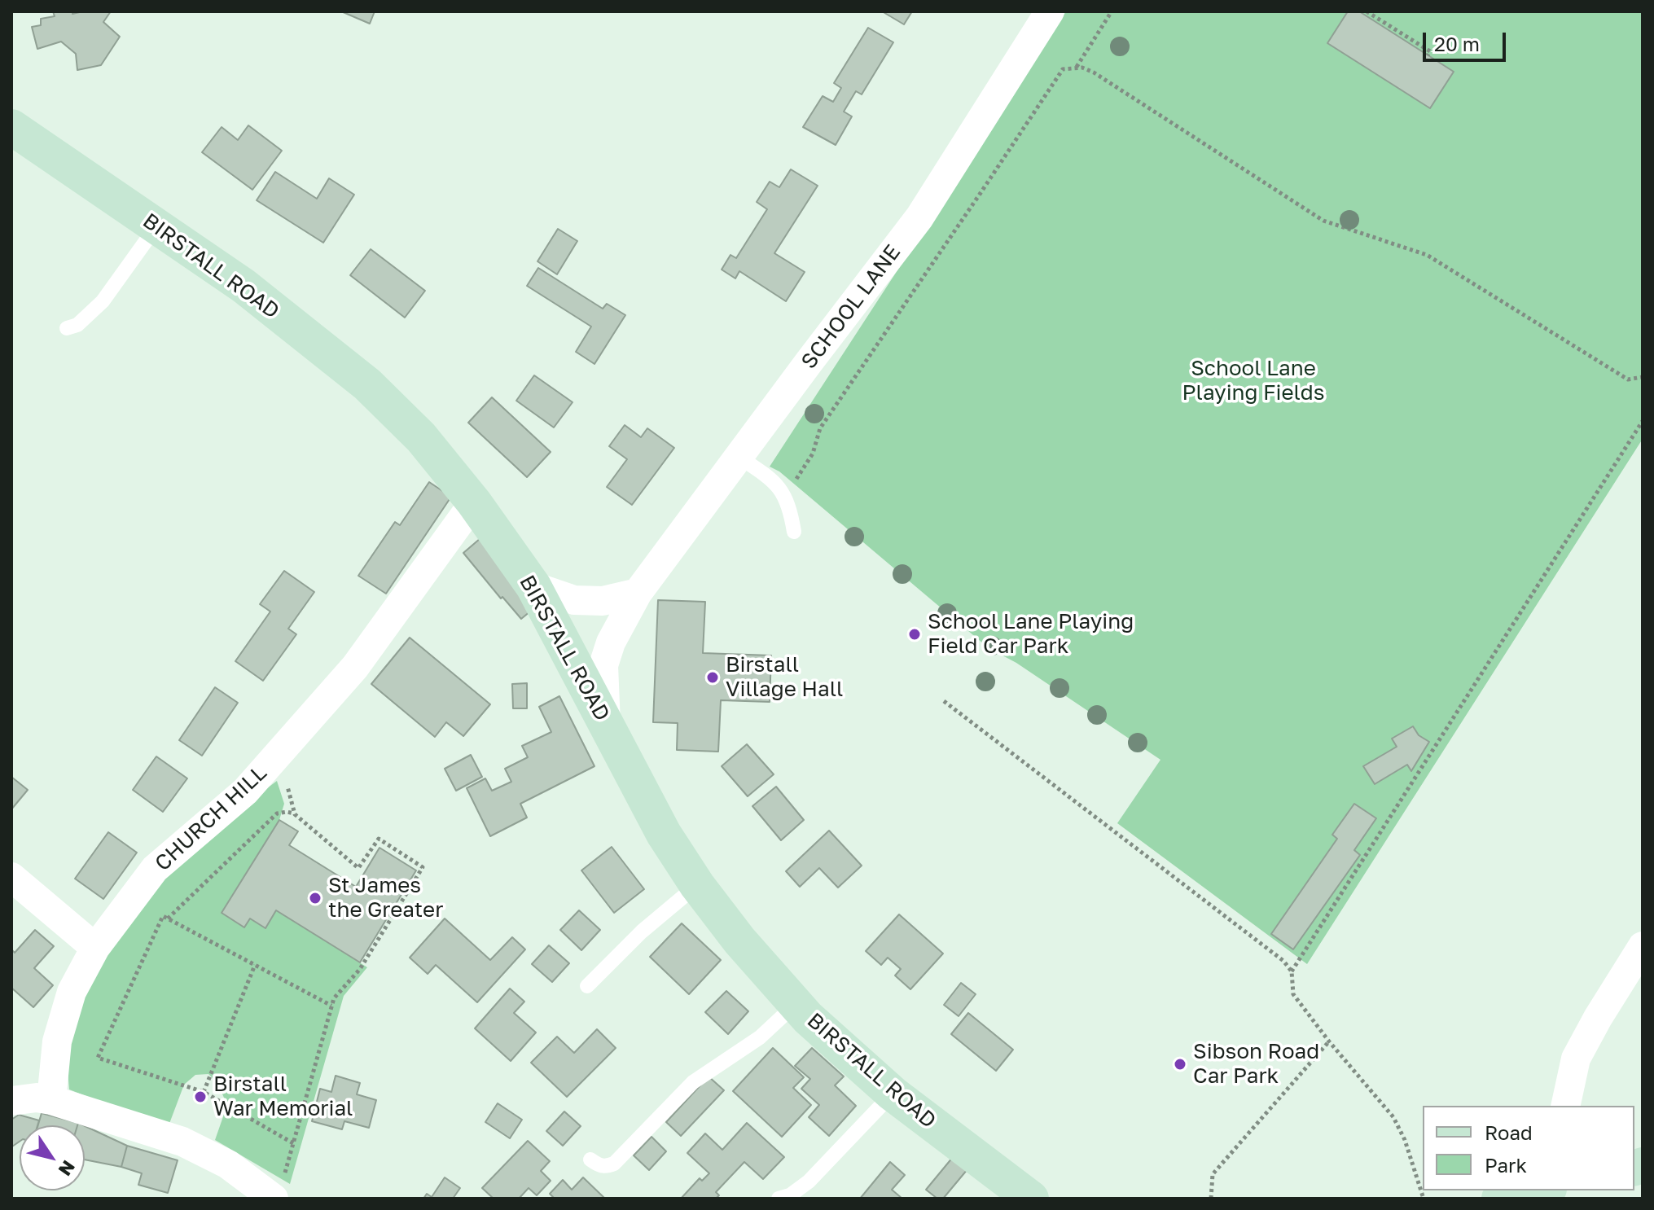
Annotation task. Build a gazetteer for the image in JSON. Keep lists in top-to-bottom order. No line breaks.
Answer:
{"streets":{"street":["BIRSTALL ROAD","SCHOOL LANE","CHURCH HILL"]},"crossings":[["BIRSTALL ROAD","SCHOOL LANE"],["BIRSTALL ROAD","CHURCH HILL"]],"parks":["School Lane Playing Fields"],"places":["School Lane Playing Field Car Park","Birstall Village Hall","St James the Greater","Sibson Road Car Park","Birstall War Memorial"],"legend":["Road","Park"],"scale_bar":"20 m","north":"bottom right"}
